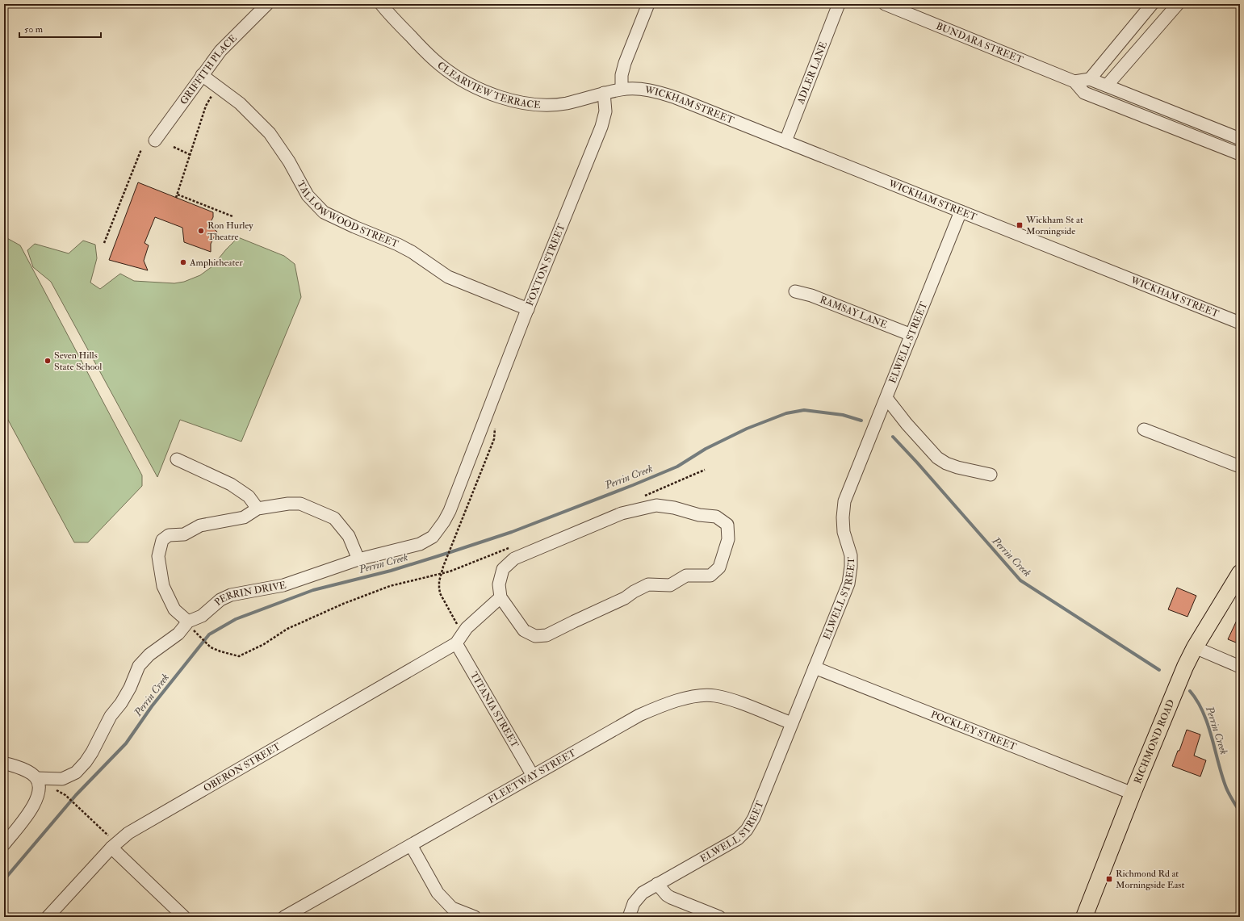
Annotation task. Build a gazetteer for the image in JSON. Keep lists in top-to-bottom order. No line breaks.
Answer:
{"streets":{"main road":["RICHMOND ROAD"],"street":["BUNDARA STREET","GRIFFITH PLACE","ADLER LANE","CLEARVIEW TERRACE","WICKHAM STREET","TALLOWWOOD STREET","FOXTON STREET","RAMSAY LANE","ELWELL STREET","PERRIN DRIVE","TITANIA STREET","POCKLEY STREET","OBERON STREET","FLEETWAY STREET"]},"crossings":[["GRIFFITH PLACE","TALLOWWOOD STREET"],["ADLER LANE","WICKHAM STREET"],["CLEARVIEW TERRACE","WICKHAM STREET"],["CLEARVIEW TERRACE","FOXTON STREET"],["WICKHAM STREET","ELWELL STREET"],["TALLOWWOOD STREET","FOXTON STREET"],["FOXTON STREET","PERRIN DRIVE"],["RAMSAY LANE","ELWELL STREET"],["ELWELL STREET","POCKLEY STREET"],["ELWELL STREET","FLEETWAY STREET"],["TITANIA STREET","OBERON STREET"],["TITANIA STREET","FLEETWAY STREET"],["POCKLEY STREET","RICHMOND ROAD"]],"water":["Perrin Creek"],"places":{"transit":["Wickham St at Morningside","Richmond Rd at Morningside East"],"other":["Ron Hurley Theatre","Amphitheater","Seven Hills State School"]},"scale_bar":"50 m"}
